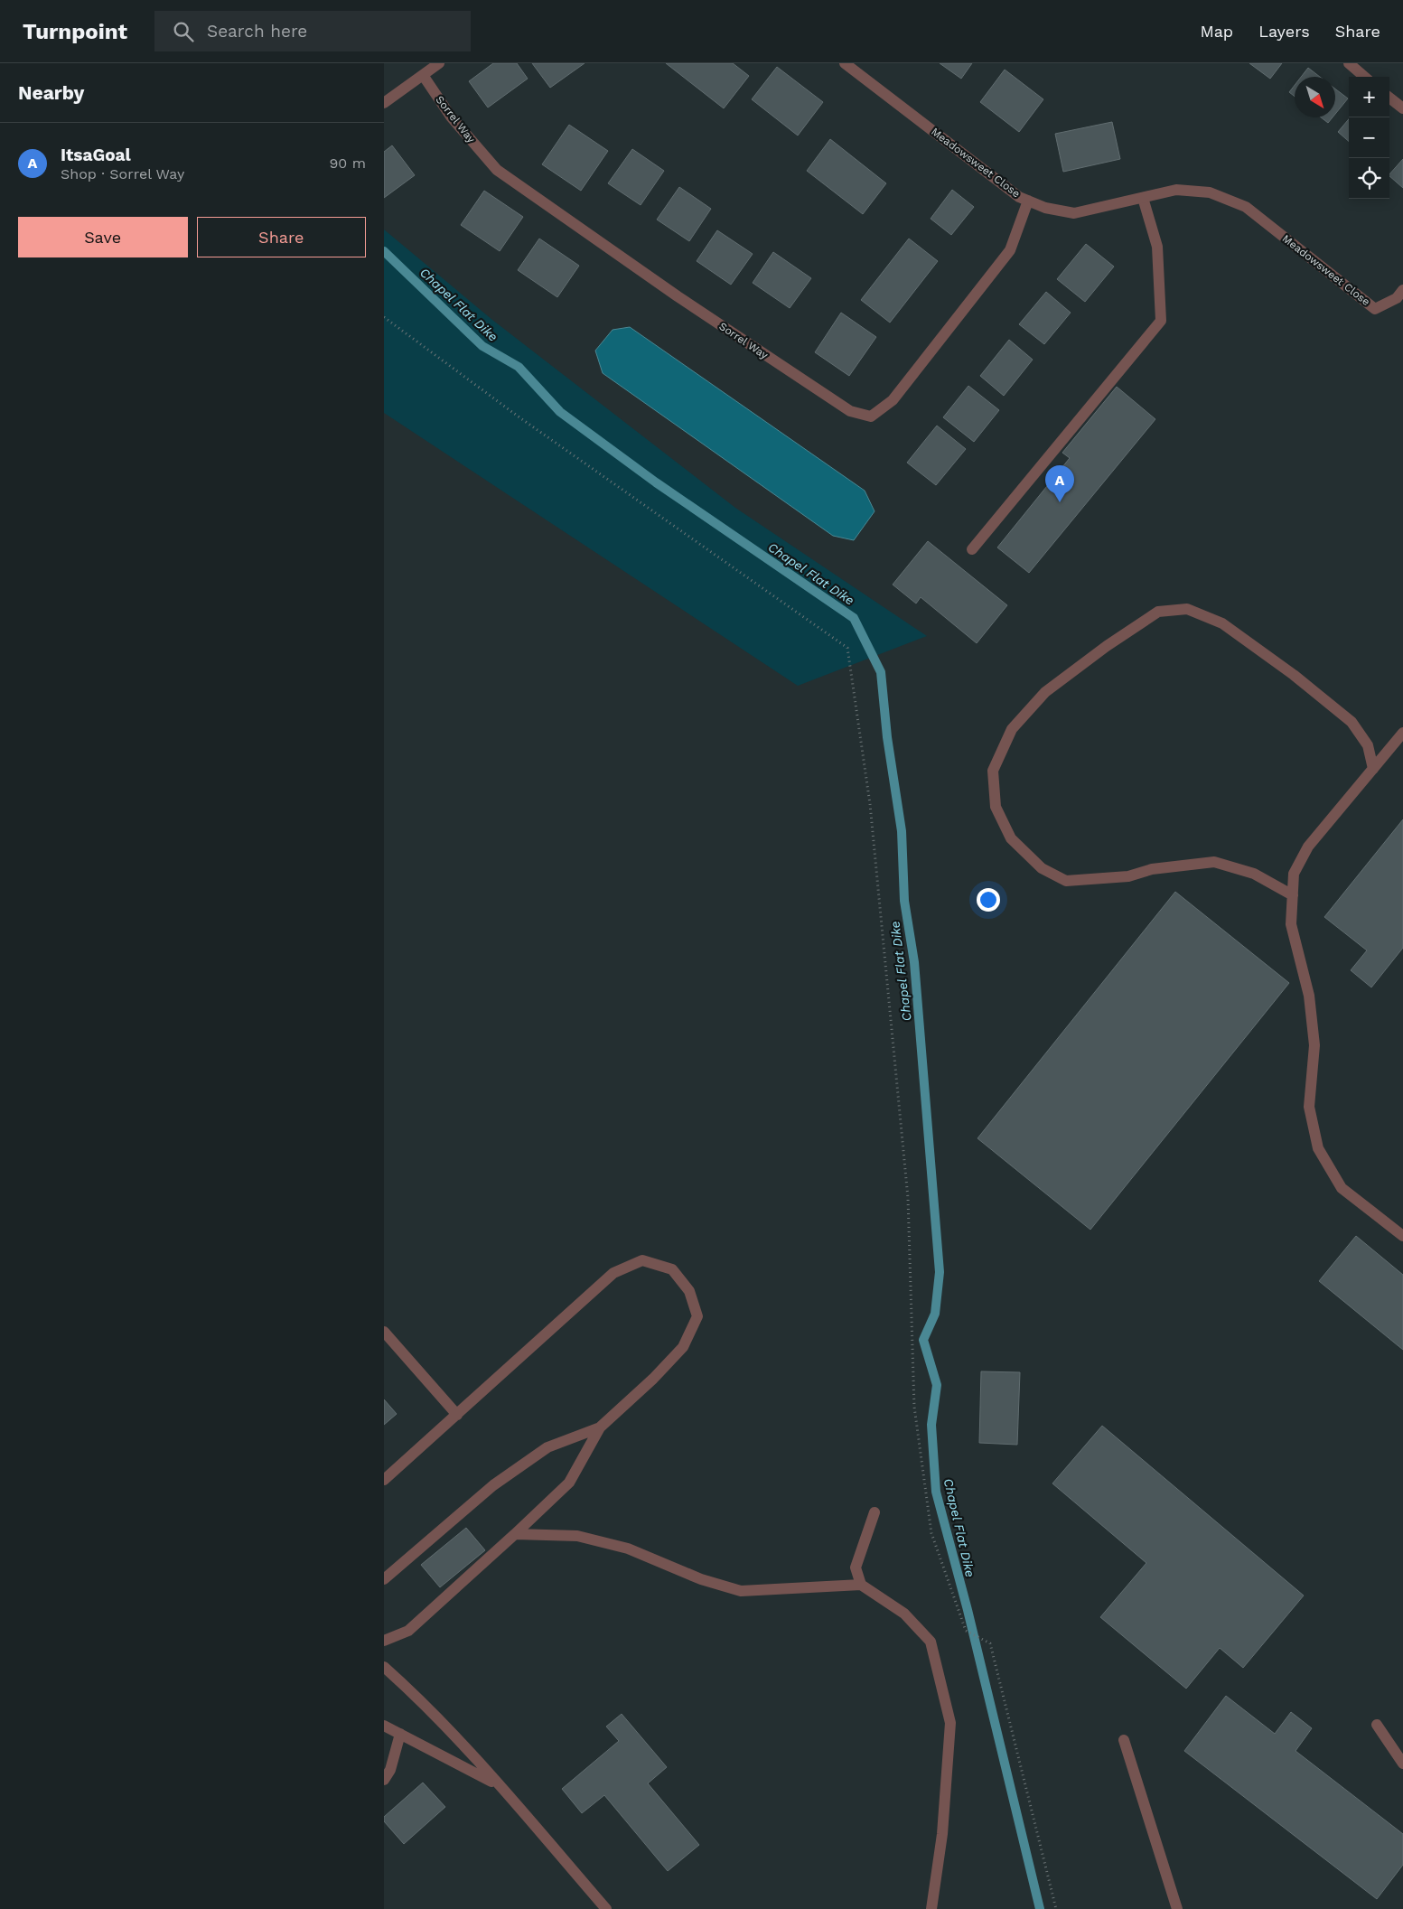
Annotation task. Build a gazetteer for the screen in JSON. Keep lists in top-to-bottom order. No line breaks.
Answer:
{"streets":{"street":["Sorrel Way","Meadowsweet Close"]},"crossings":[["Sorrel Way","Meadowsweet Close"]],"water":["Chapel Flat Dike"],"north":"bottom right","page":{"header":"Turnpoint","search":"Search here","nav":["Map","Layers","Share"],"heading":"Nearby","map_buttons":["+","−"],"list":[{"mark":"A","name":"ItsaGoal","note":"Shop · Sorrel Way","value":"90 m"}],"buttons":["Save","Share"],"pins":"A"}}
